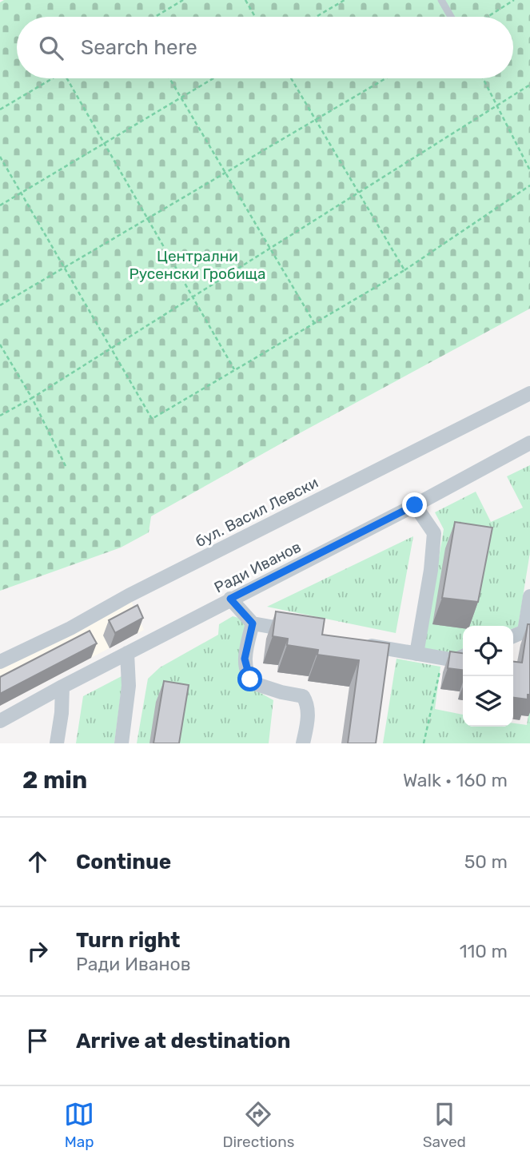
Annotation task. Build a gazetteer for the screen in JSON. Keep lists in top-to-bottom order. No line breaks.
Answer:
{"streets":{"street":["бул. Васил Левски","Ради Иванов"]},"parks":["Централни Русенски Гробища"],"page":{"search":"Search here","heading":["2 min","Walk · 160 m"],"list":[["Continue","50 m"],["Turn right","Ради Иванов","110 m"],"Arrive at destination"],"nav":["Map","Directions","Saved"]}}
